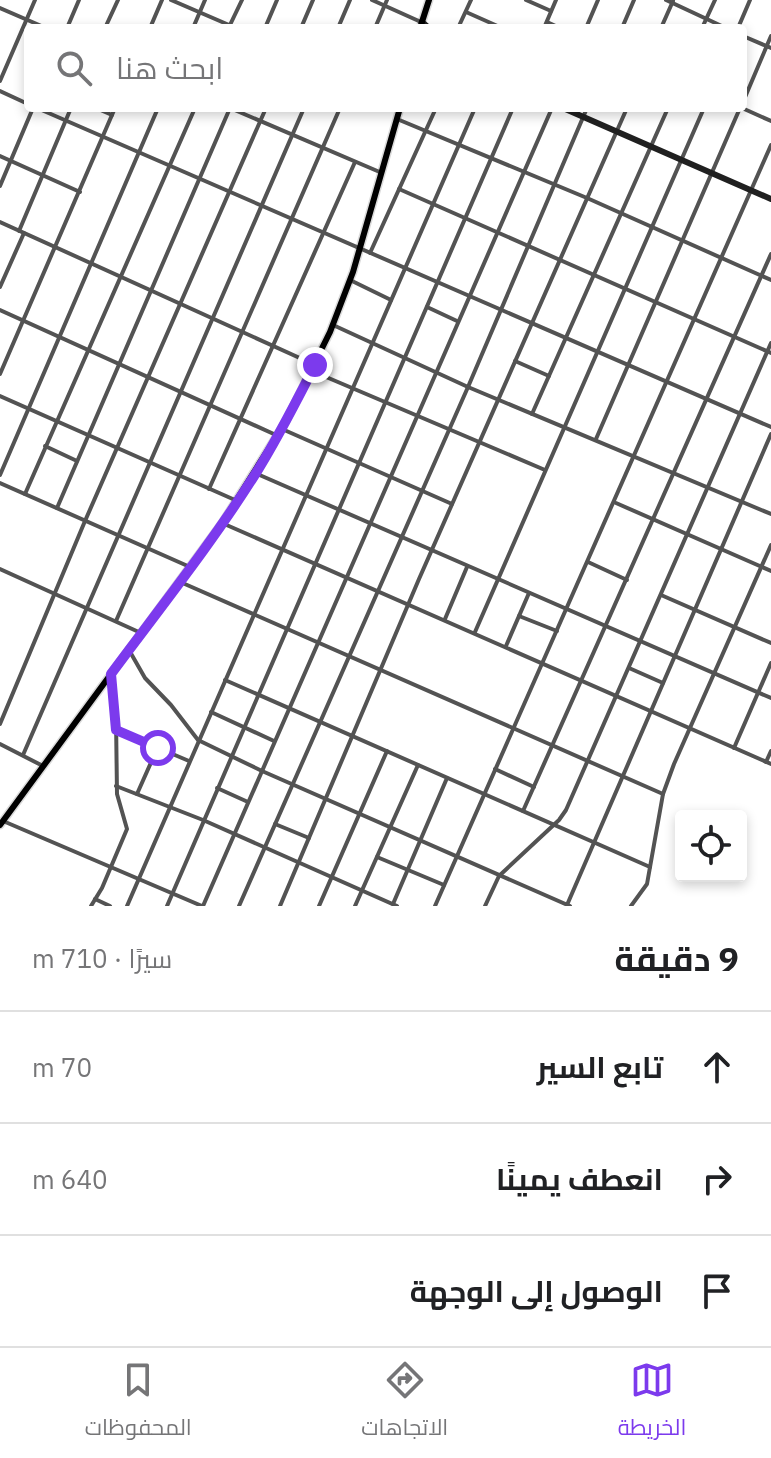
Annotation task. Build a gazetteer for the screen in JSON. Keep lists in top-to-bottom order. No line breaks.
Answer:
{"page":{"search":"ابحث هنا","heading":["9 دقيقة","سيرًا · 710 m"],"list":[["تابع السير","70 m"],["انعطف يمينًا","640 m"],"الوصول إلى الوجهة"],"nav":["الخريطة","الاتجاهات","المحفوظات"]}}
